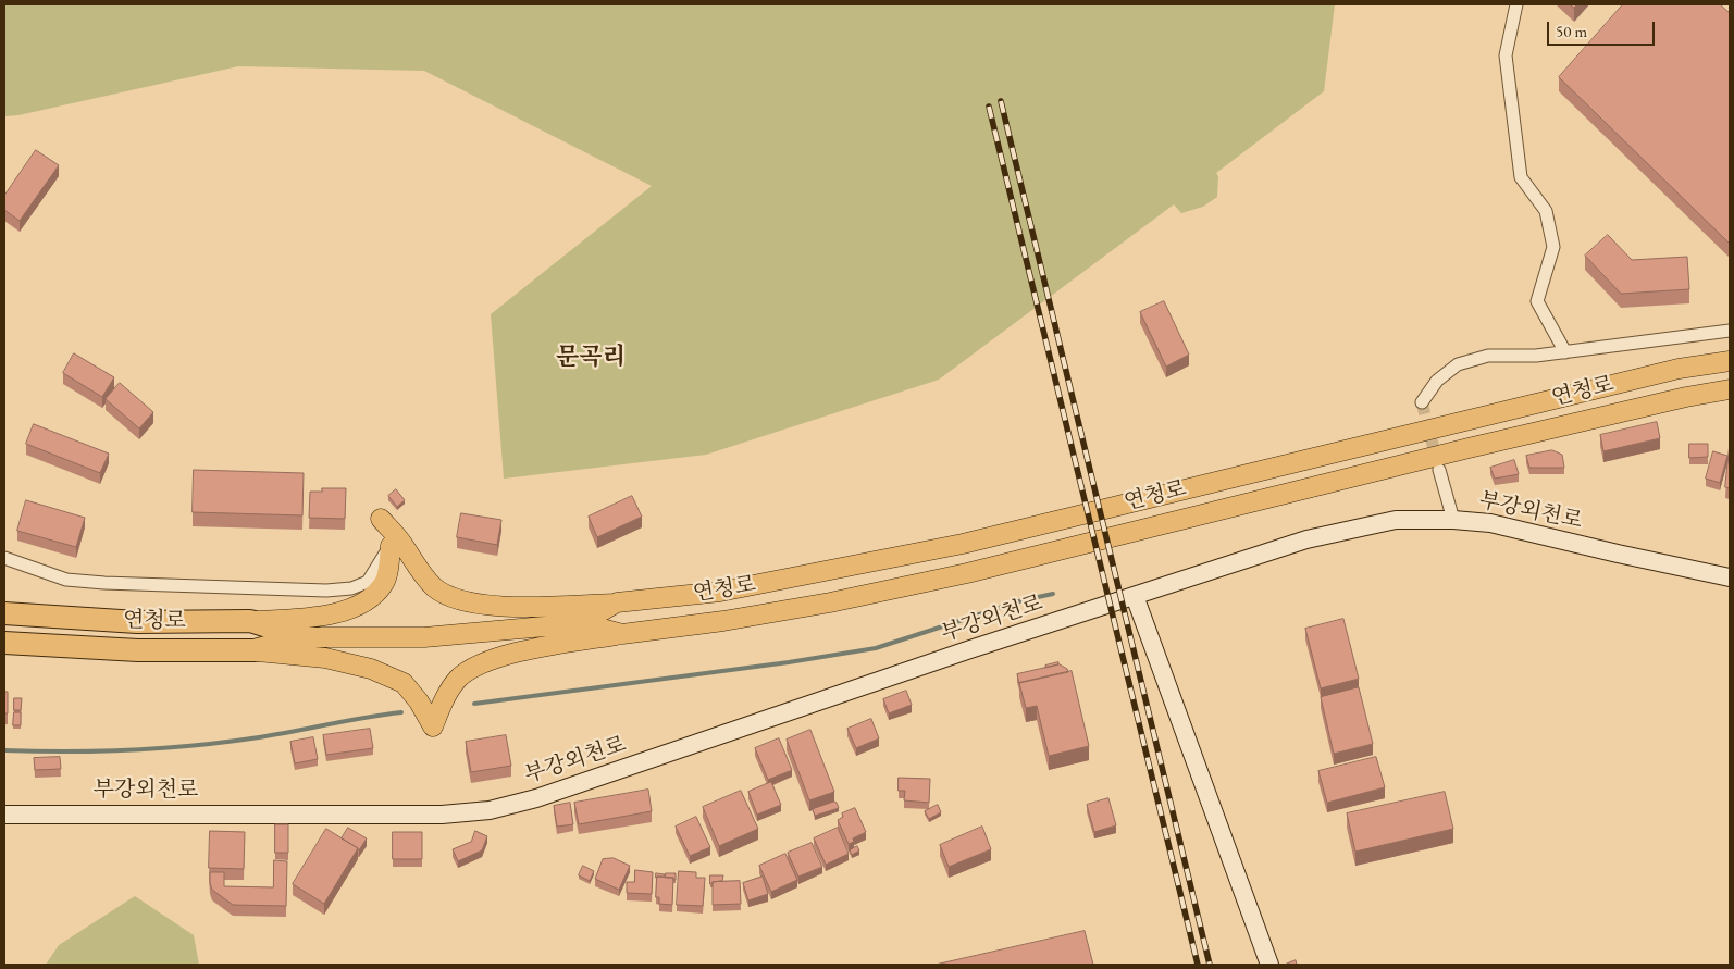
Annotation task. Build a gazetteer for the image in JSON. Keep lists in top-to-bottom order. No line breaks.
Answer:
{"streets":{"highway":["연청로"],"main road":["부강외천로"]},"districts":["문곡리"],"scale_bar":"50 m"}
